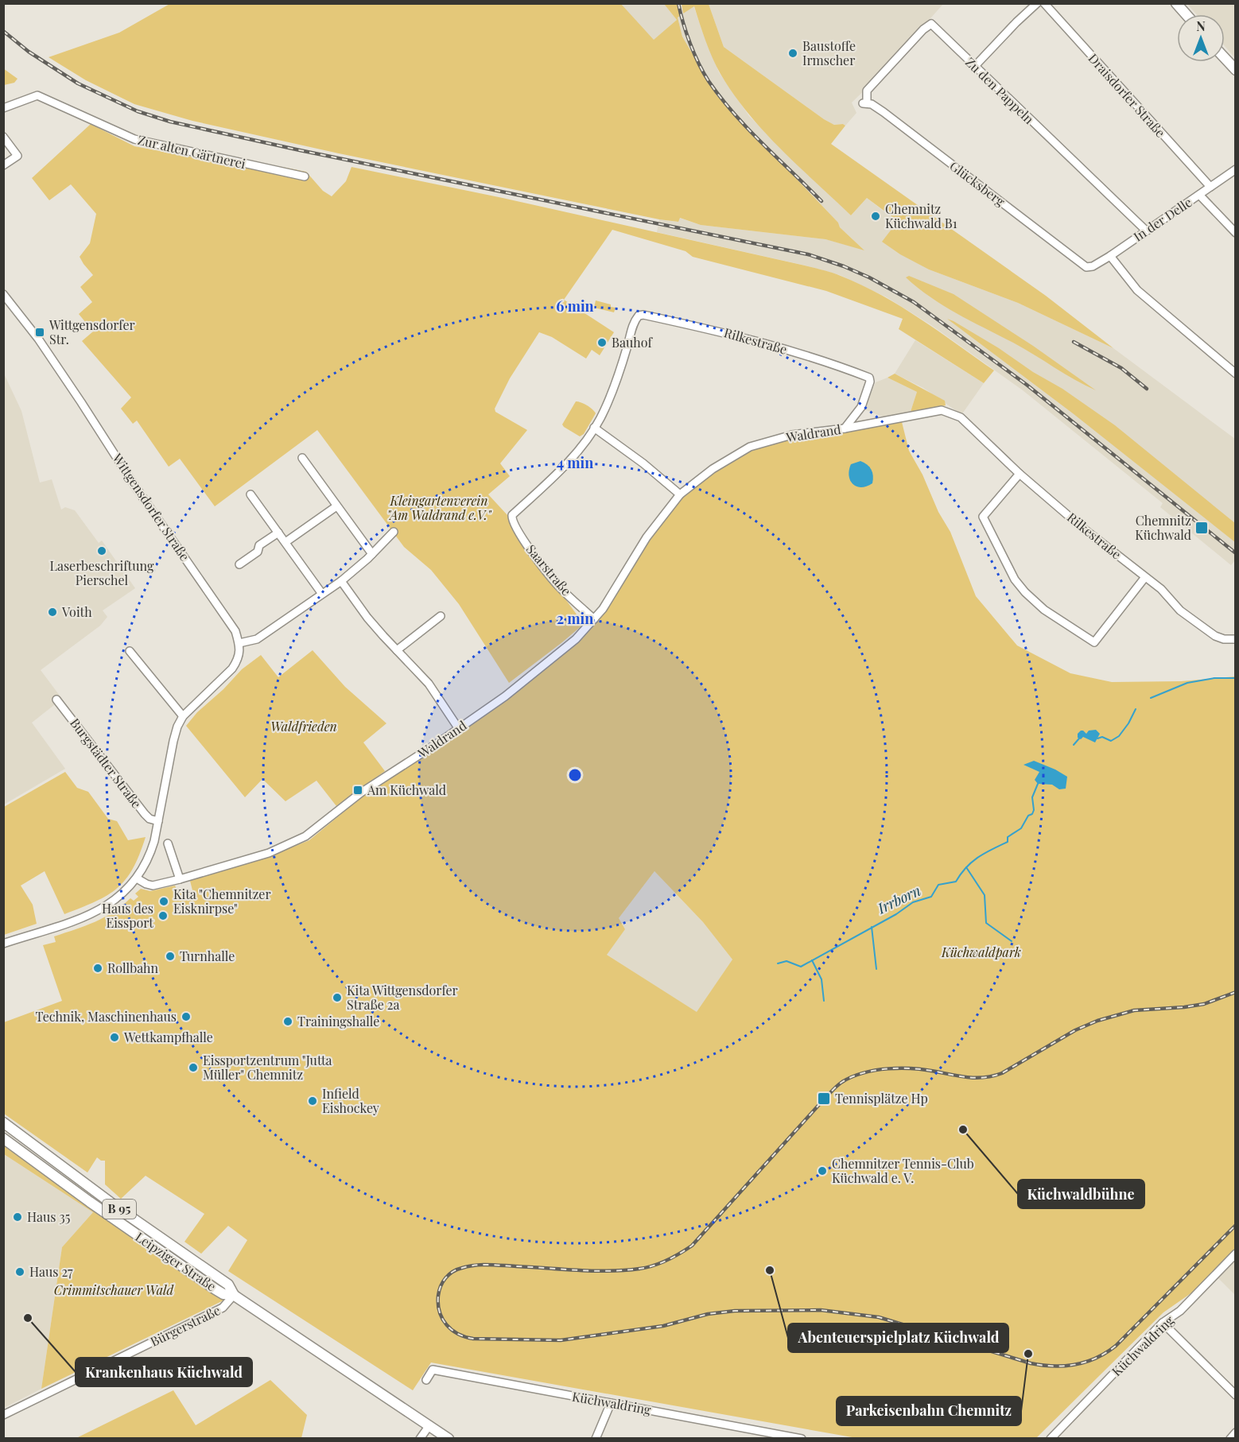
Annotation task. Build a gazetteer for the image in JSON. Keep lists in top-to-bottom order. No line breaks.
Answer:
{"streets":{"main road":["B 95","Leipziger Straße"],"street":["Zu den Pappeln","Draisdorfer Straße","Zur alten Gärtnerei","Glücksberg","In der Delle","Rilkestraße","Waldrand","Wittgensdorfer Straße","Saarstraße","Burgstädter Straße","Bürgerstraße","Küchwaldring"]},"crossings":[["Zu den Pappeln","Glücksberg"],["Zu den Pappeln","In der Delle"],["Draisdorfer Straße","In der Delle"],["Glücksberg","In der Delle"],["Rilkestraße","Waldrand"],["Rilkestraße","Saarstraße"],["Waldrand","Saarstraße"],["Leipziger Straße","Bürgerstraße"]],"water":["Irrborn"],"parks":["Kleingartenverein \"Am Waldrand e.V.\"","Waldfrieden","Küchwaldpark","Crimmitschauer Wald"],"places":{"other":["Baustoffe Irmscher","Chemnitz Küchwald B1","Bauhof","Laserbeschriftung Pierschel","Voith","Kita \"Chemnitzer Eisknirpse\"","Haus des Eissport","Turnhalle","Rollbahn","Kita Wittgensdorfer Straße 2a","Technik, Maschinenhaus","Trainingshalle","Wettkampfhalle","Eissportzentrum \"Jutta Müller\" Chemnitz","Infield Eishockey","Küchwaldbühne","Chemnitzer Tennis-Club Küchwald e. V.","Haus 35","Abenteuerspielplatz Küchwald","Haus 27","Krankenhaus Küchwald","Parkeisenbahn Chemnitz"],"transit":["Wittgensdorfer Str.","Chemnitz Küchwald","Am Küchwald","Tennisplätze Hp"]},"north":"top","rings":["6 min","4 min","2 min"]}
